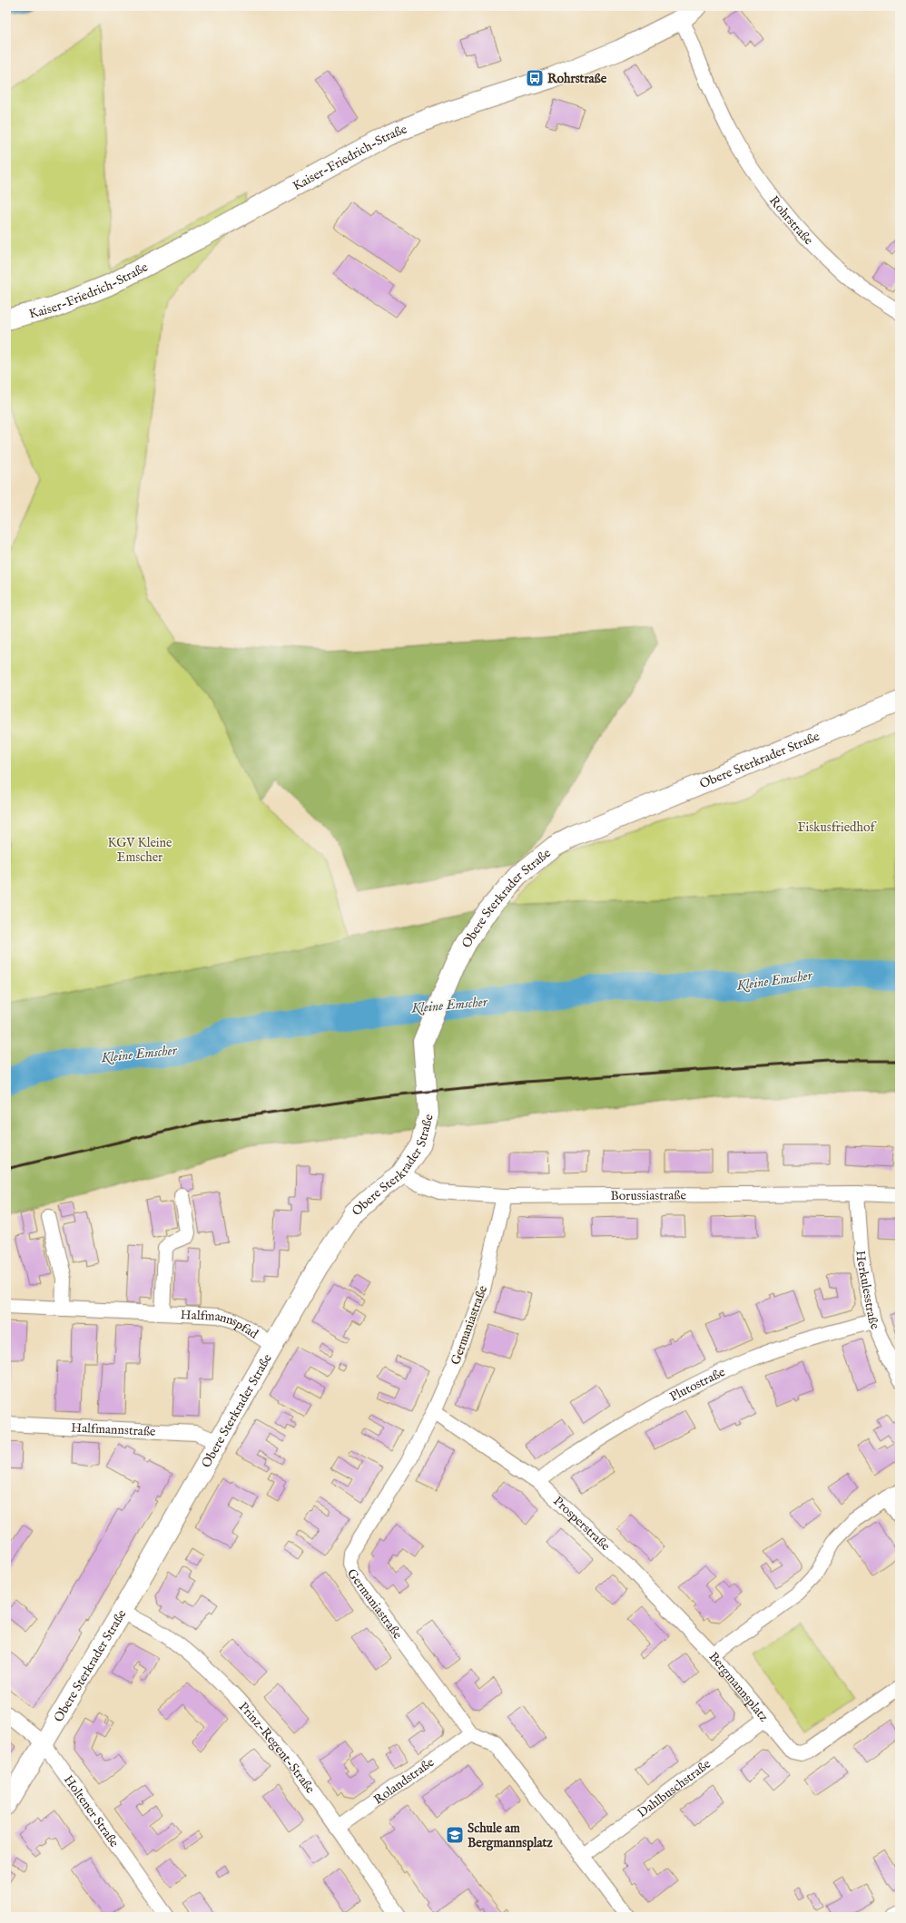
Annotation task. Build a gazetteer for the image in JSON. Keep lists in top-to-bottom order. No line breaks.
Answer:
{"streets":{"street":["Kaiser-Friedrich-Straße","Rohrstraße","Obere Sterkrader Straße","Borussiastraße","Herkulesstraße","Germaniastraße","Halfmannspfad","Plutostraße","Halfmannstraße","Prosperstraße","Bergmannsplatz","Prinz-Regent-Straße","Rolandstraße","Dahlbuschstraße","Holtener Straße"]},"crossings":[["Kaiser-Friedrich-Straße","Rohrstraße"],["Obere Sterkrader Straße","Borussiastraße"],["Obere Sterkrader Straße","Halfmannspfad"],["Obere Sterkrader Straße","Halfmannstraße"],["Obere Sterkrader Straße","Prinz-Regent-Straße"],["Obere Sterkrader Straße","Holtener Straße"],["Borussiastraße","Herkulesstraße"],["Borussiastraße","Germaniastraße"],["Herkulesstraße","Plutostraße"],["Germaniastraße","Prosperstraße"],["Germaniastraße","Rolandstraße"],["Plutostraße","Prosperstraße"],["Prosperstraße","Bergmannsplatz"],["Bergmannsplatz","Dahlbuschstraße"],["Prinz-Regent-Straße","Rolandstraße"]],"water":["Kleine Emscher"],"parks":["Fiskusfriedhof","KGV Kleine Emscher"],"places":{"bus stop":["Rohrstraße"],"school or university":["Schule am Bergmannsplatz"]}}
